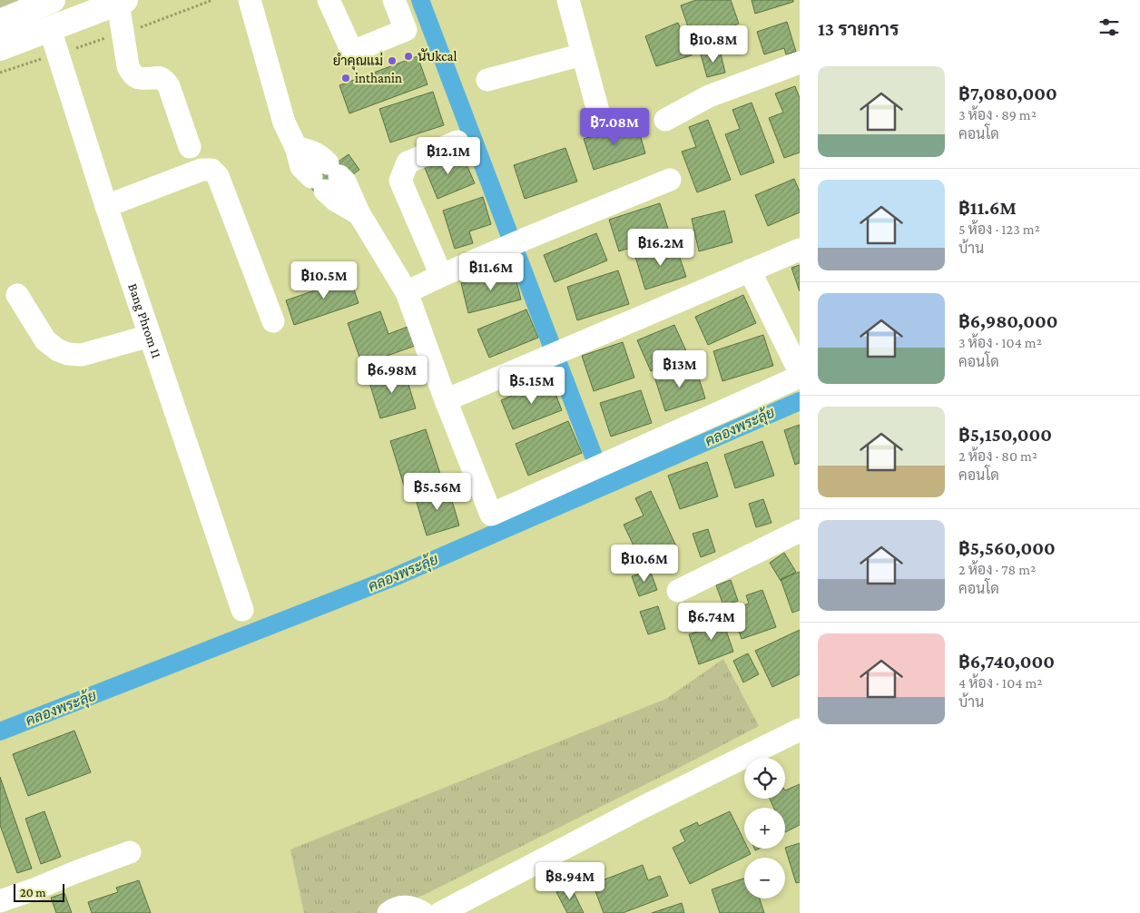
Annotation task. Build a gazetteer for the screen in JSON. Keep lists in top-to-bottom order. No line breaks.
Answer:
{"streets":{"street":["Bang Phrom 11"]},"water":["คลองพระลุ้ย"],"places":["นับkcal","ยำคุณแม่","inthanin"],"scale_bar":"20 m","page":{"heading":"13 รายการ","price":["฿10.8M","฿7.08M","฿12.1M","฿16.2M","฿11.6M","฿10.5M","฿13M","฿6.98M","฿5.15M","฿5.56M","฿10.6M","฿6.74M","฿8.94M"],"list":[{"name":"฿7,080,000","note":"3 ห้อง · 89 m² · คอนโด"},{"name":"฿11.6M","note":"5 ห้อง · 123 m² · บ้าน"},{"name":"฿6,980,000","note":"3 ห้อง · 104 m² · คอนโด"},{"name":"฿5,150,000","note":"2 ห้อง · 80 m² · คอนโด"},{"name":"฿5,560,000","note":"2 ห้อง · 78 m² · คอนโด"},{"name":"฿6,740,000","note":"4 ห้อง · 104 m² · บ้าน"}],"map_buttons":["+","−"],"scale":"20 m"}}
